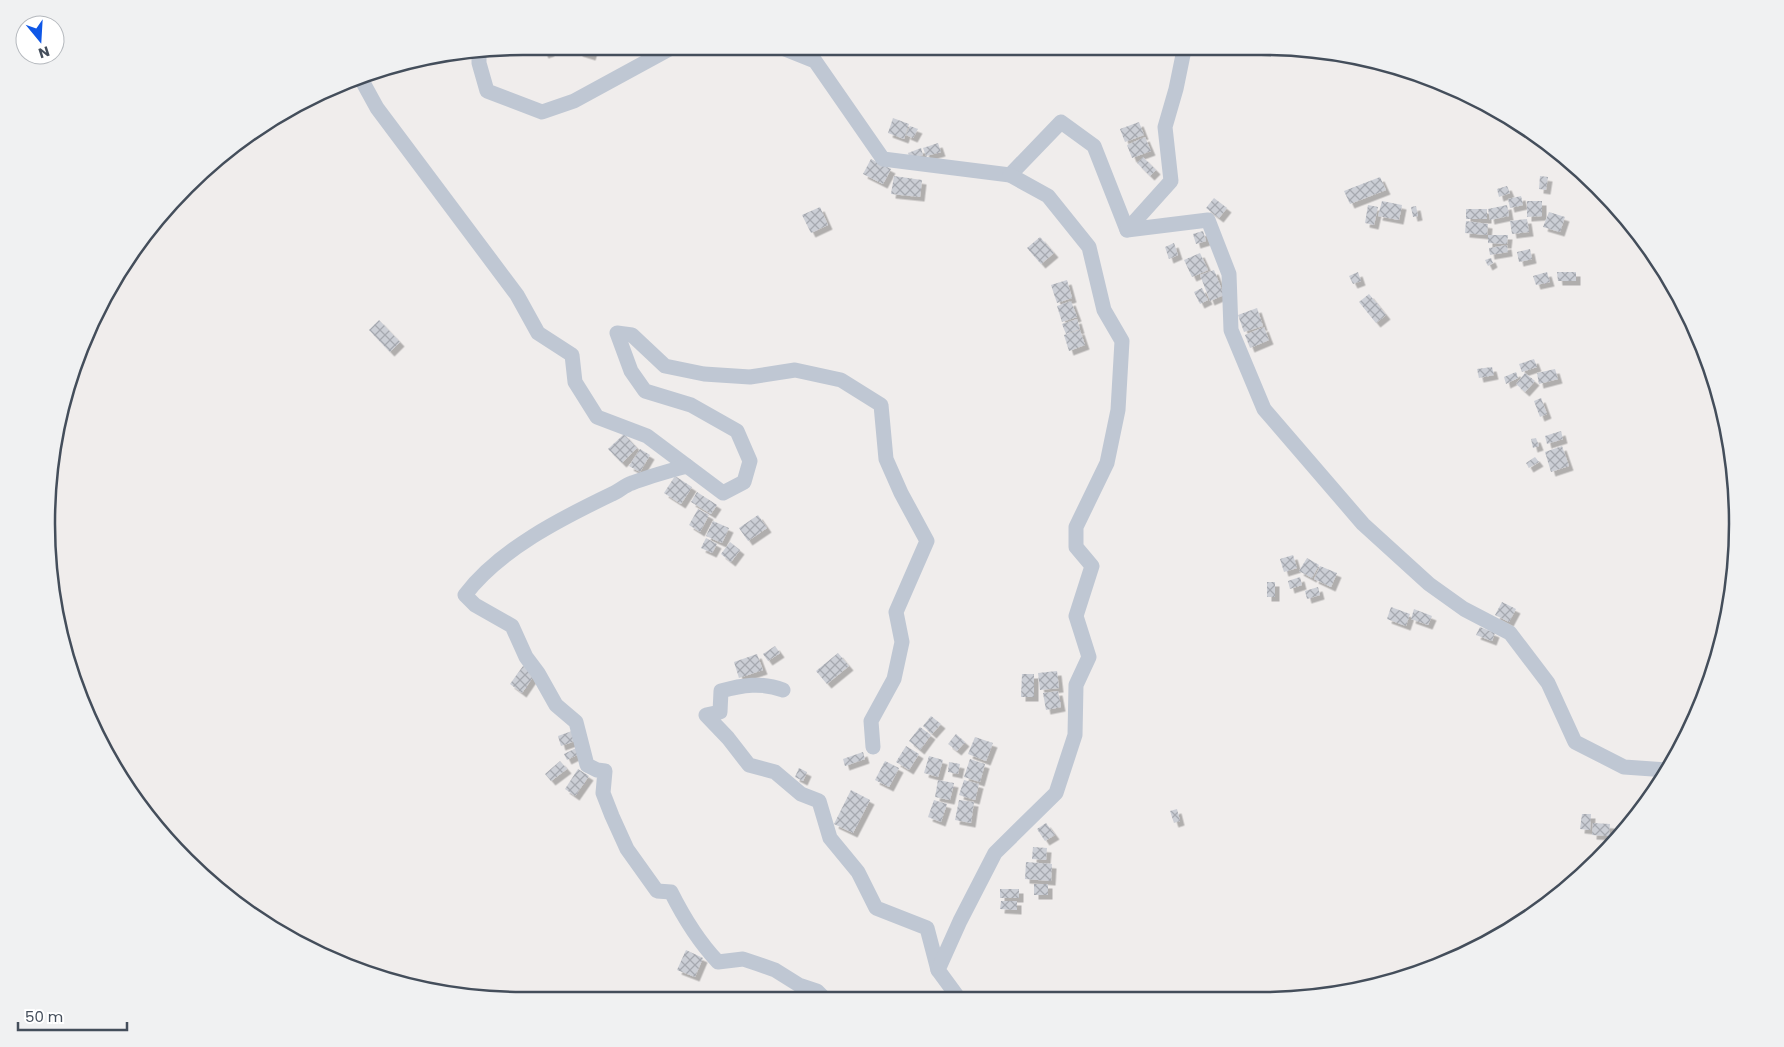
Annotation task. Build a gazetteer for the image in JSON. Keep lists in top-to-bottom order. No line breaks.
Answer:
{"scale_bar":"50 m","north":"bottom"}
